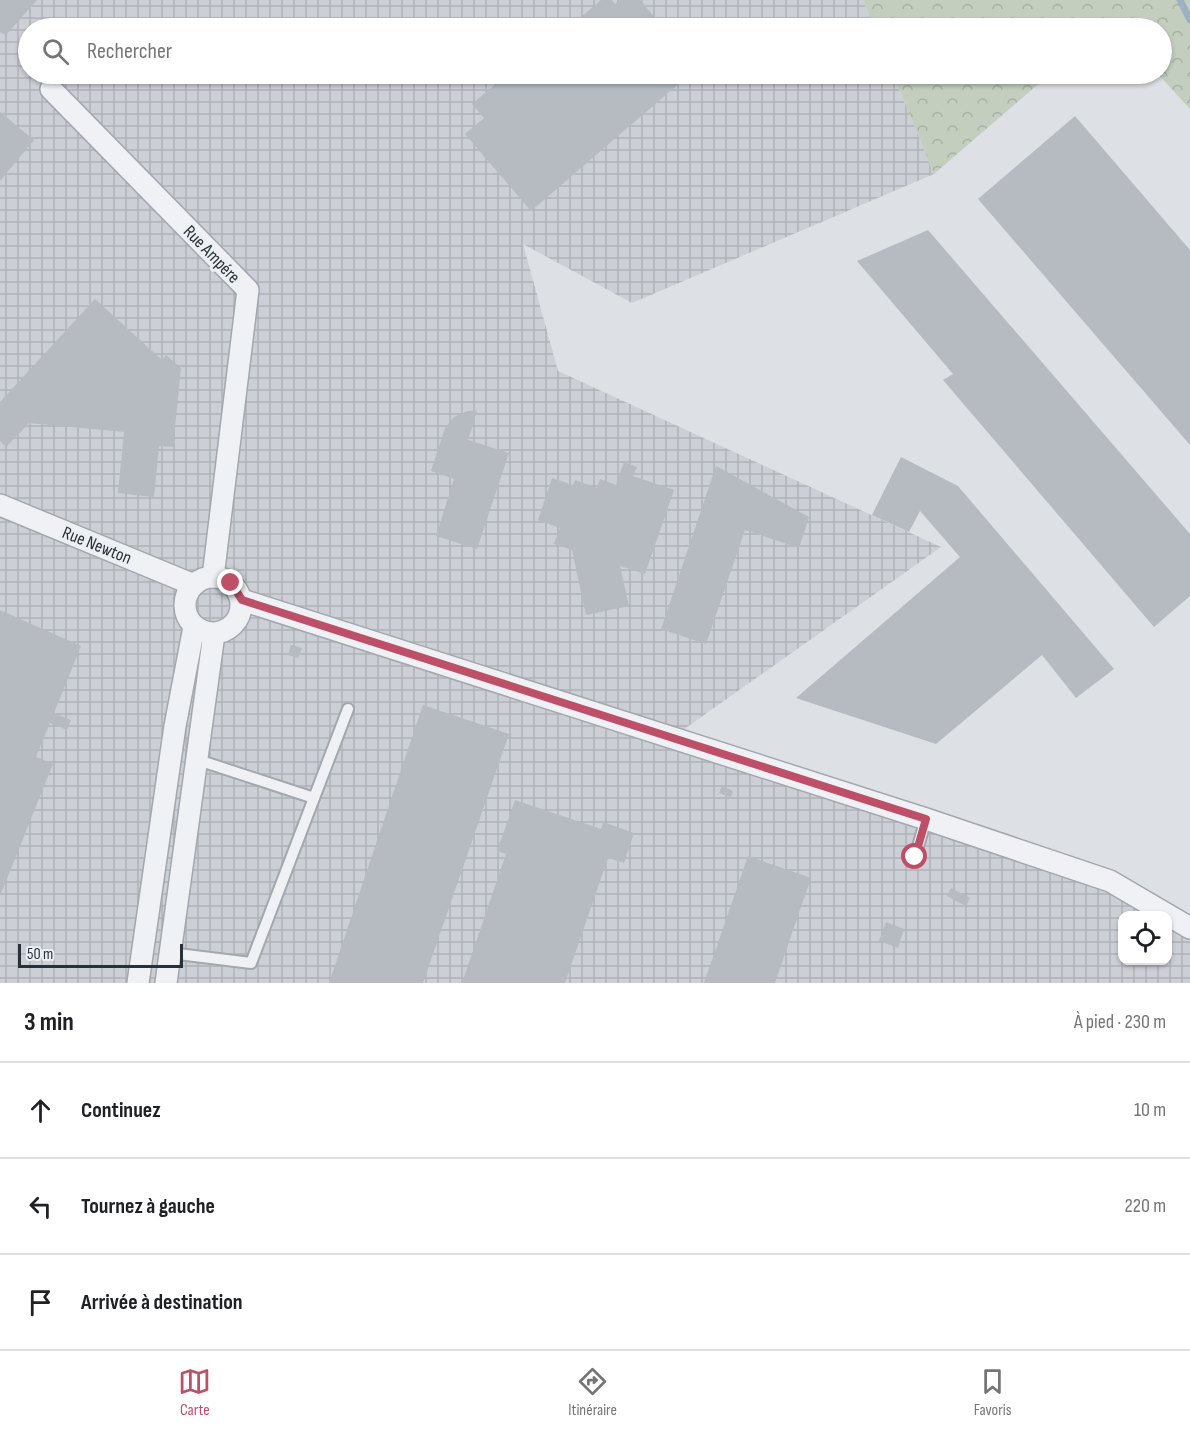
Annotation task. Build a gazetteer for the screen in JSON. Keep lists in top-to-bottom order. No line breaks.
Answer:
{"streets":{"street":["Rue Ampére","Rue Newton"]},"crossings":[["Rue Ampére","Rue Newton"]],"scale_bar":"50 m","page":{"search":"Rechercher","scale":"50 m","heading":["3 min","À pied · 230 m"],"list":[["Continuez","10 m"],["Tournez à gauche","220 m"],"Arrivée à destination"],"nav":["Carte","Itinéraire","Favoris"]}}
